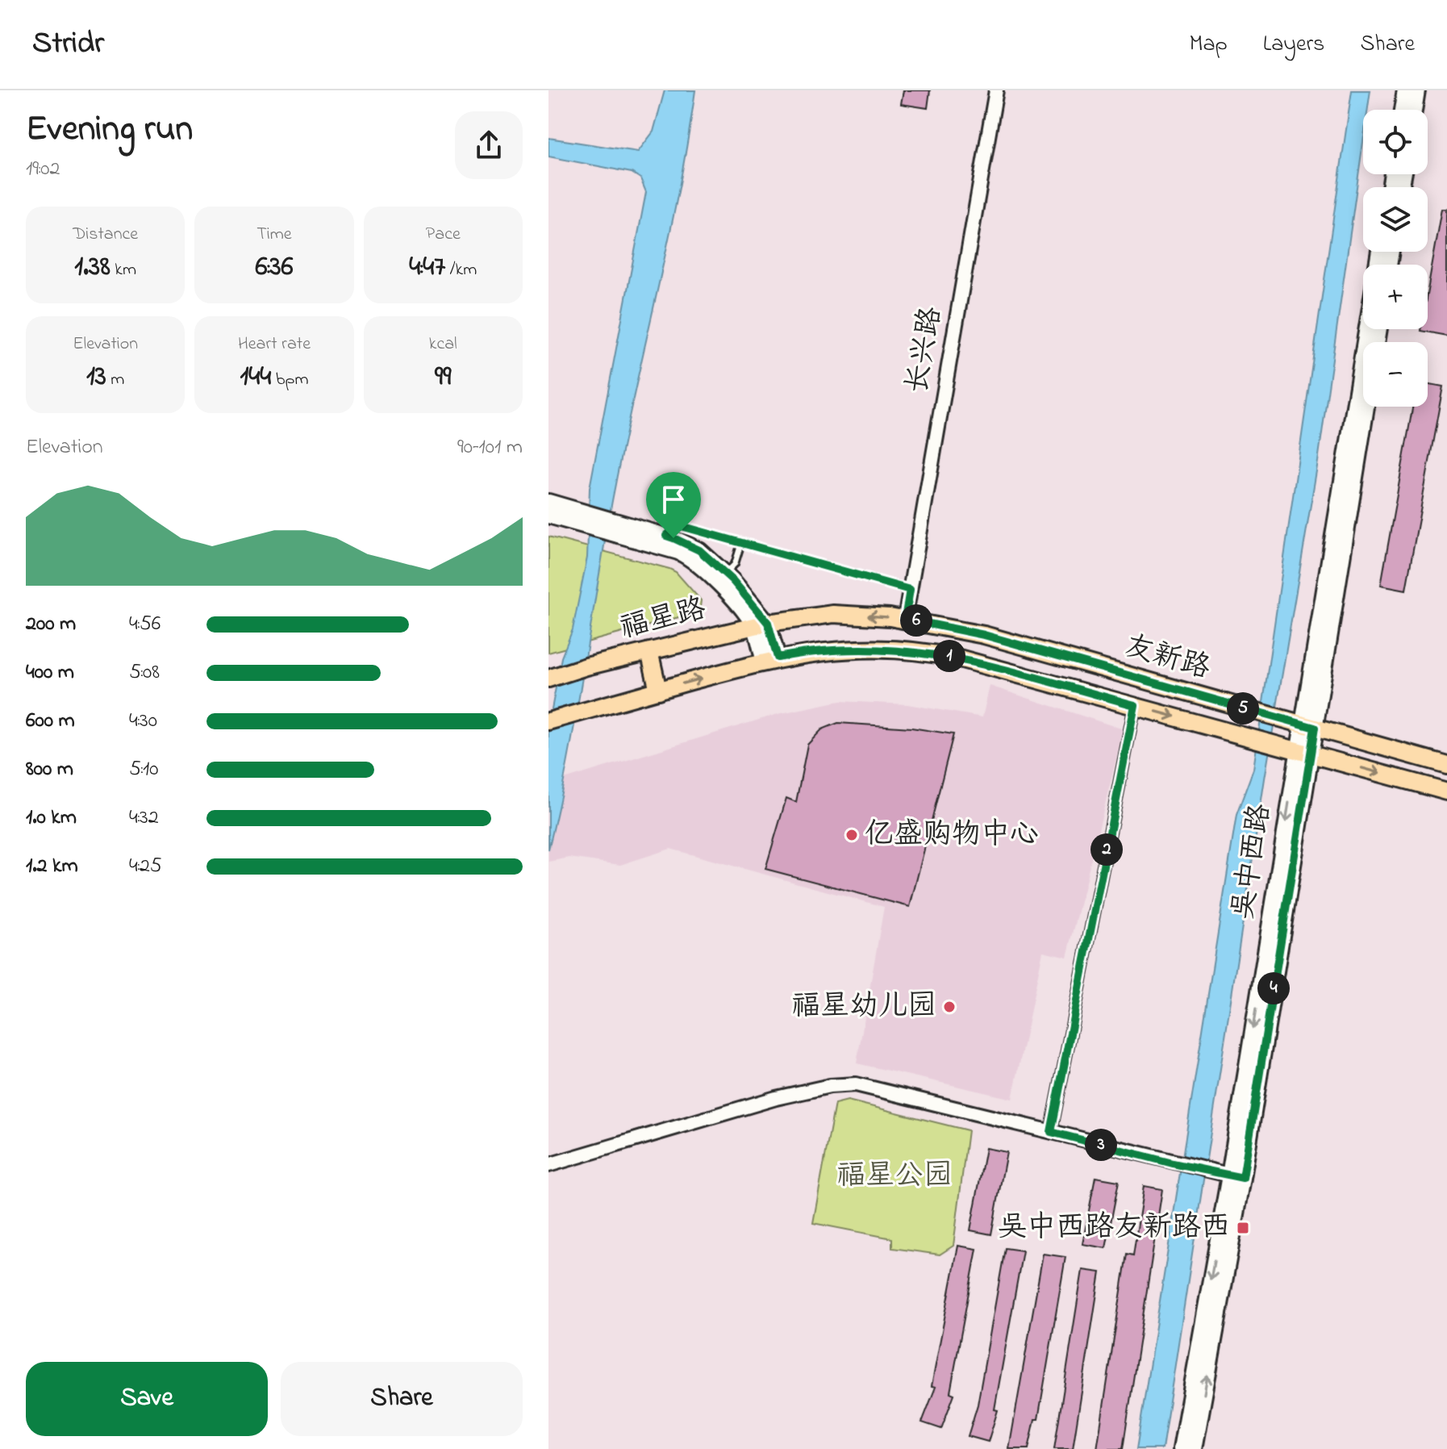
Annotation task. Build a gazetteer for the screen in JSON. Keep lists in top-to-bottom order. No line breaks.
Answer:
{"streets":{"main road":["福星路","友新路","吴中西路"],"street":["长兴路"]},"crossings":[["长兴路","福星路"],["福星路","友新路"],["友新路","吴中西路"]],"parks":["福星公园"],"places":{"other":["亿盛购物中心","福星幼儿园"],"transit":["吴中西路友新路西"]},"page":{"header":"Stridr","nav":["Map","Layers","Share"],"heading":["Evening run","19:02"],"map_buttons":["+","−"],"stats":[["Distance","1.38 km"],["Time","6:36"],["Pace","4:47 /km"],["Elevation","13 m"],["Heart rate","144 bpm"],["kcal","99"]],"chart":["Elevation","90–101 m"],"list":[{"name":"200 m","note":"4:56"},{"name":"400 m","note":"5:08"},{"name":"600 m","note":"4:30"},{"name":"800 m","note":"5:10"},{"name":"1.0 km","note":"4:32"},{"name":"1.2 km","note":"4:25"}],"pins":["6","1","5","2","4","3"],"buttons":["Save","Share"]}}
